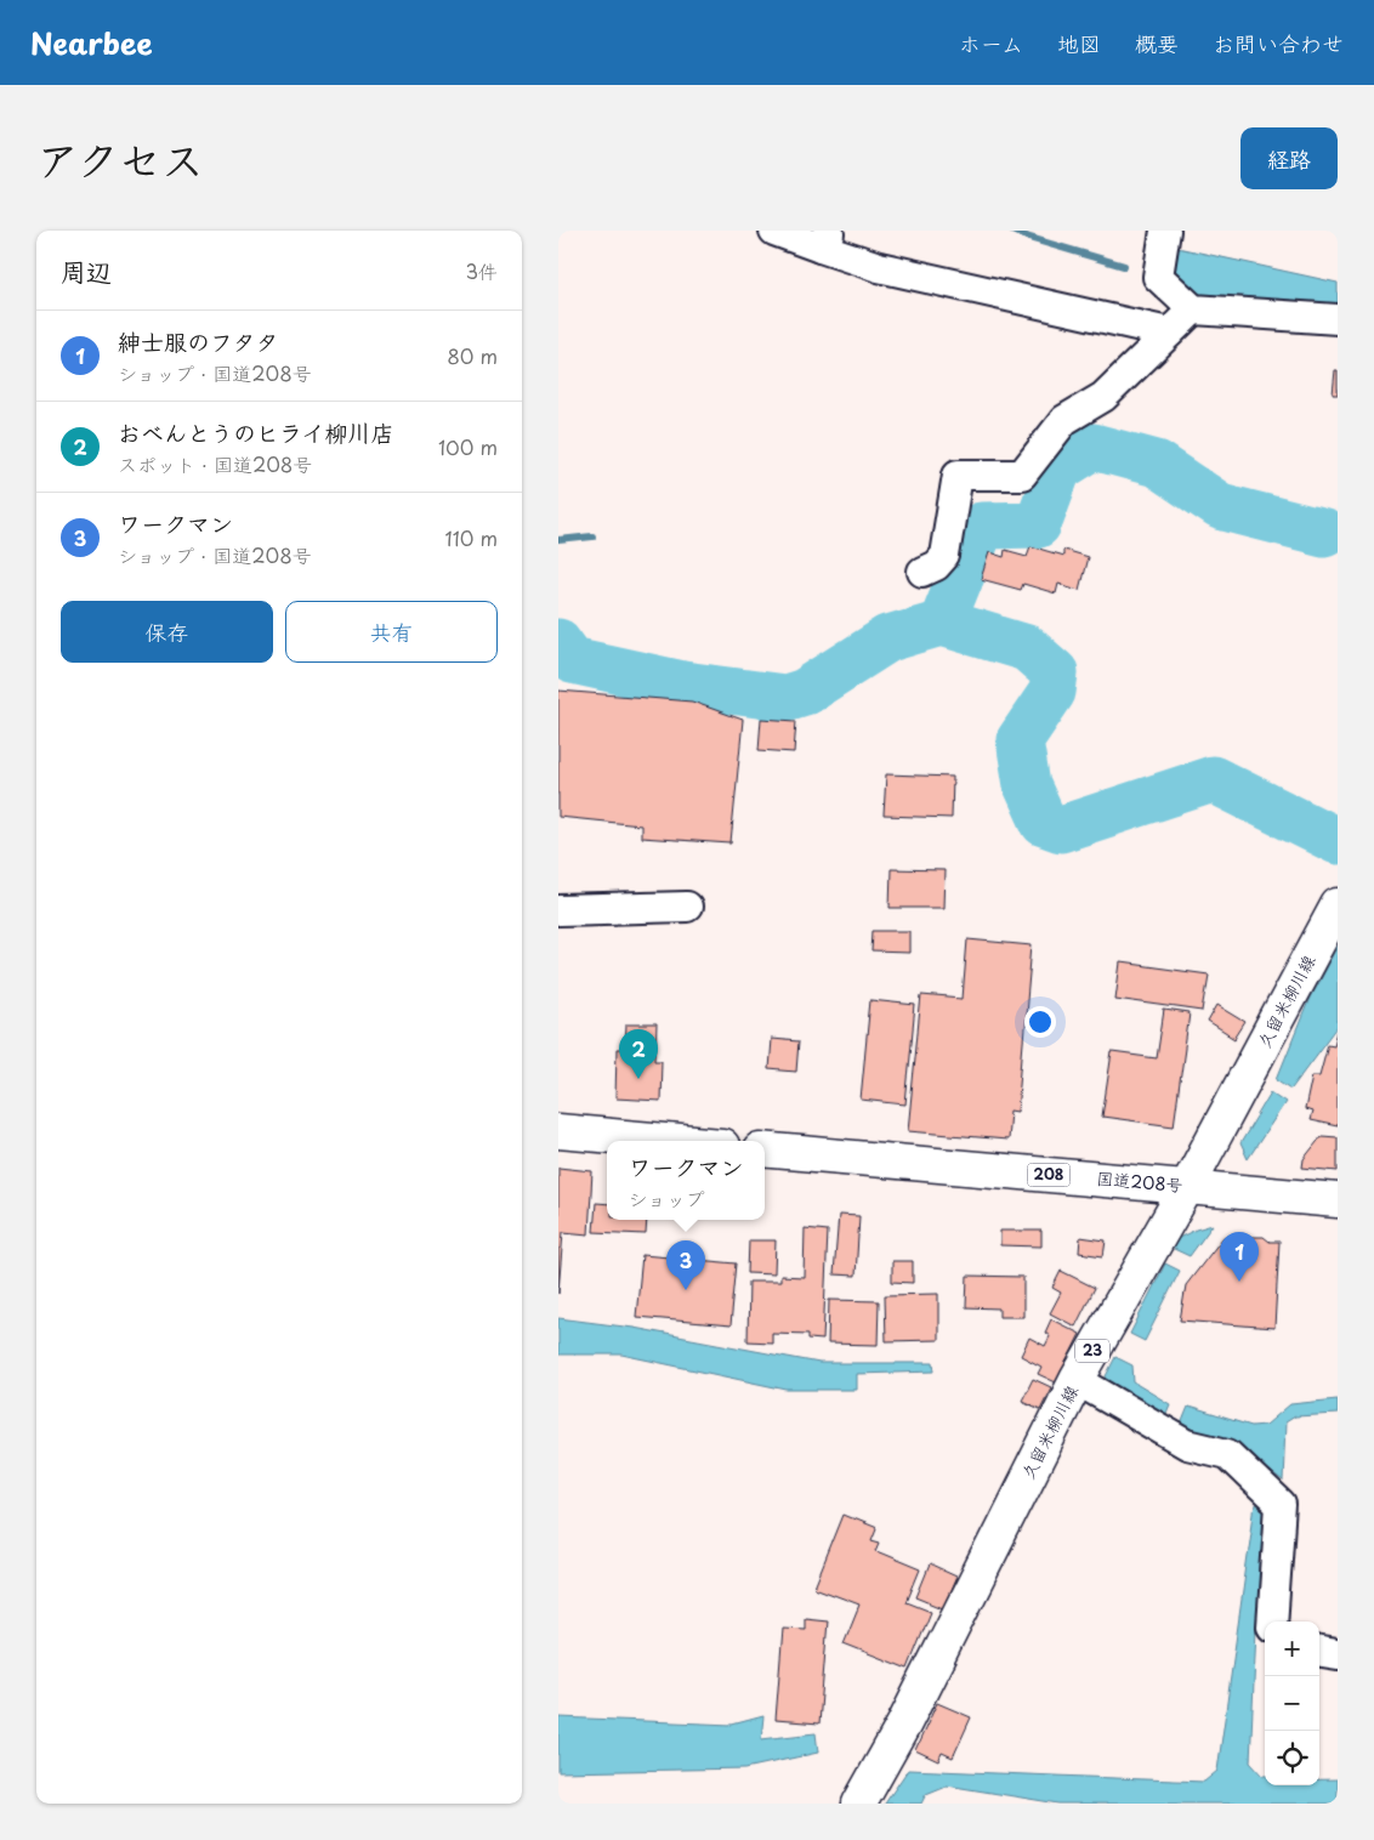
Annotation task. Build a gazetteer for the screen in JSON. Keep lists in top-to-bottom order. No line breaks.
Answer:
{"streets":{"main road":["久留米柳川線","208","国道208号","23"]},"crossings":[["久留米柳川線","国道208号"]],"page":{"header":"Nearbee","nav":["ホーム","地図","概要","お問い合わせ"],"title":"アクセス","buttons":["経路",["保存","共有"]],"heading":["周辺","3件"],"list":[{"mark":"1","name":"紳士服のフタタ","note":"ショップ · 国道208号","value":"80 m"},{"mark":"2","name":"おべんとうのヒライ柳川店","note":"スポット · 国道208号","value":"100 m"},{"mark":"3","name":"ワークマン","note":"ショップ · 国道208号","value":"110 m"}],"pins":["2","1","3"],"popup":["ワークマン","ショップ"],"map_buttons":["+","−"]}}
